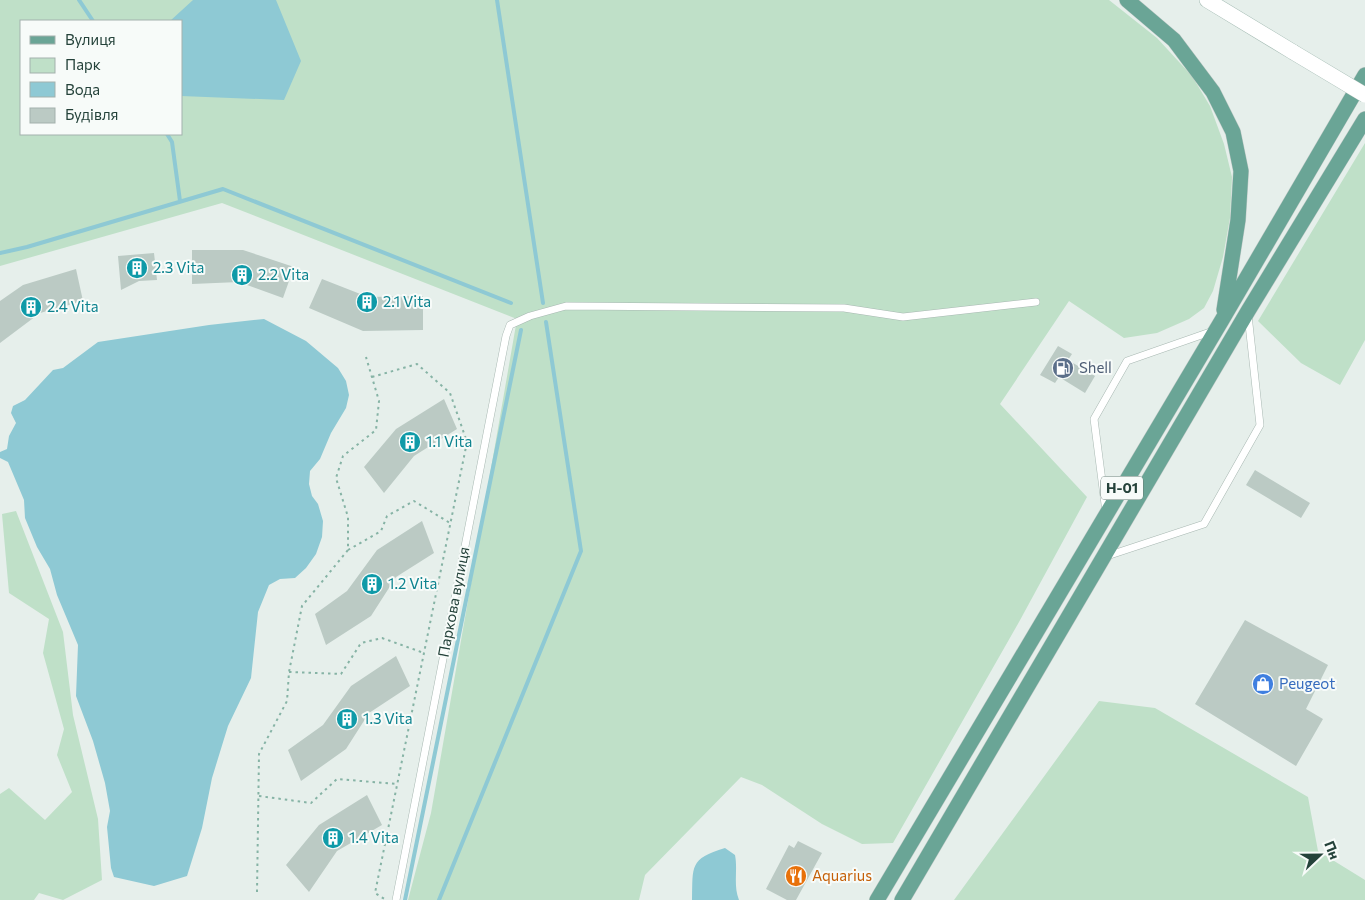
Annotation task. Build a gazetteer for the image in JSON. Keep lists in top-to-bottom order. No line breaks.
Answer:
{"streets":{"main road":["Н-01"],"lane":["Паркова вулиця"]},"places":{"building":["2.3 Vita","2.2 Vita","2.1 Vita","2.4 Vita","1.1 Vita","1.2 Vita","1.3 Vita","1.4 Vita"],"fuel station":["Shell"],"shop":["Peugeot"],"restaurant":["Aquarius"]},"legend":["Вулиця","Парк","Вода","Будівля"],"north":"right"}
